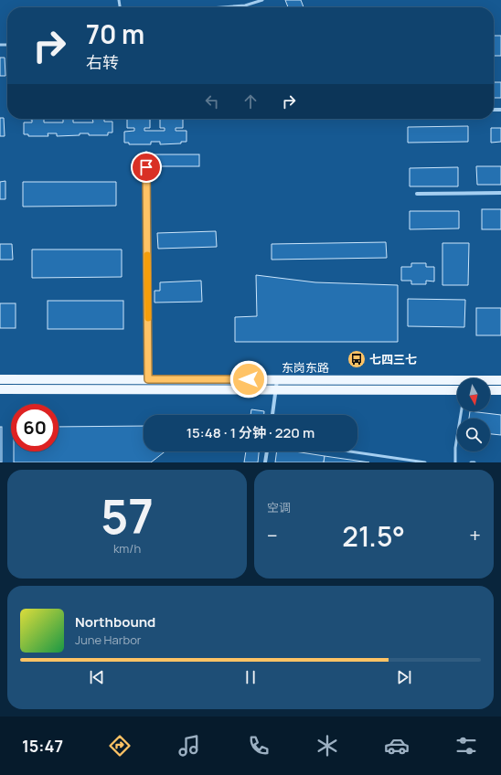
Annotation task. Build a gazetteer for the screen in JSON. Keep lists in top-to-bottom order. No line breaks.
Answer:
{"streets":{"main road":["东岗东路"]},"places":{"bus stop":["七四三七"]},"north":"bottom","page":{"turn":["70 m","右转"],"limit":"60","trip":"15:48 · 1 分钟 · 220 m","tile":[["57","km/h"],"空调"],"heat":["−","21.5°","+"],"song":["Northbound","June Harbor"],"tabs":"15:47"}}
